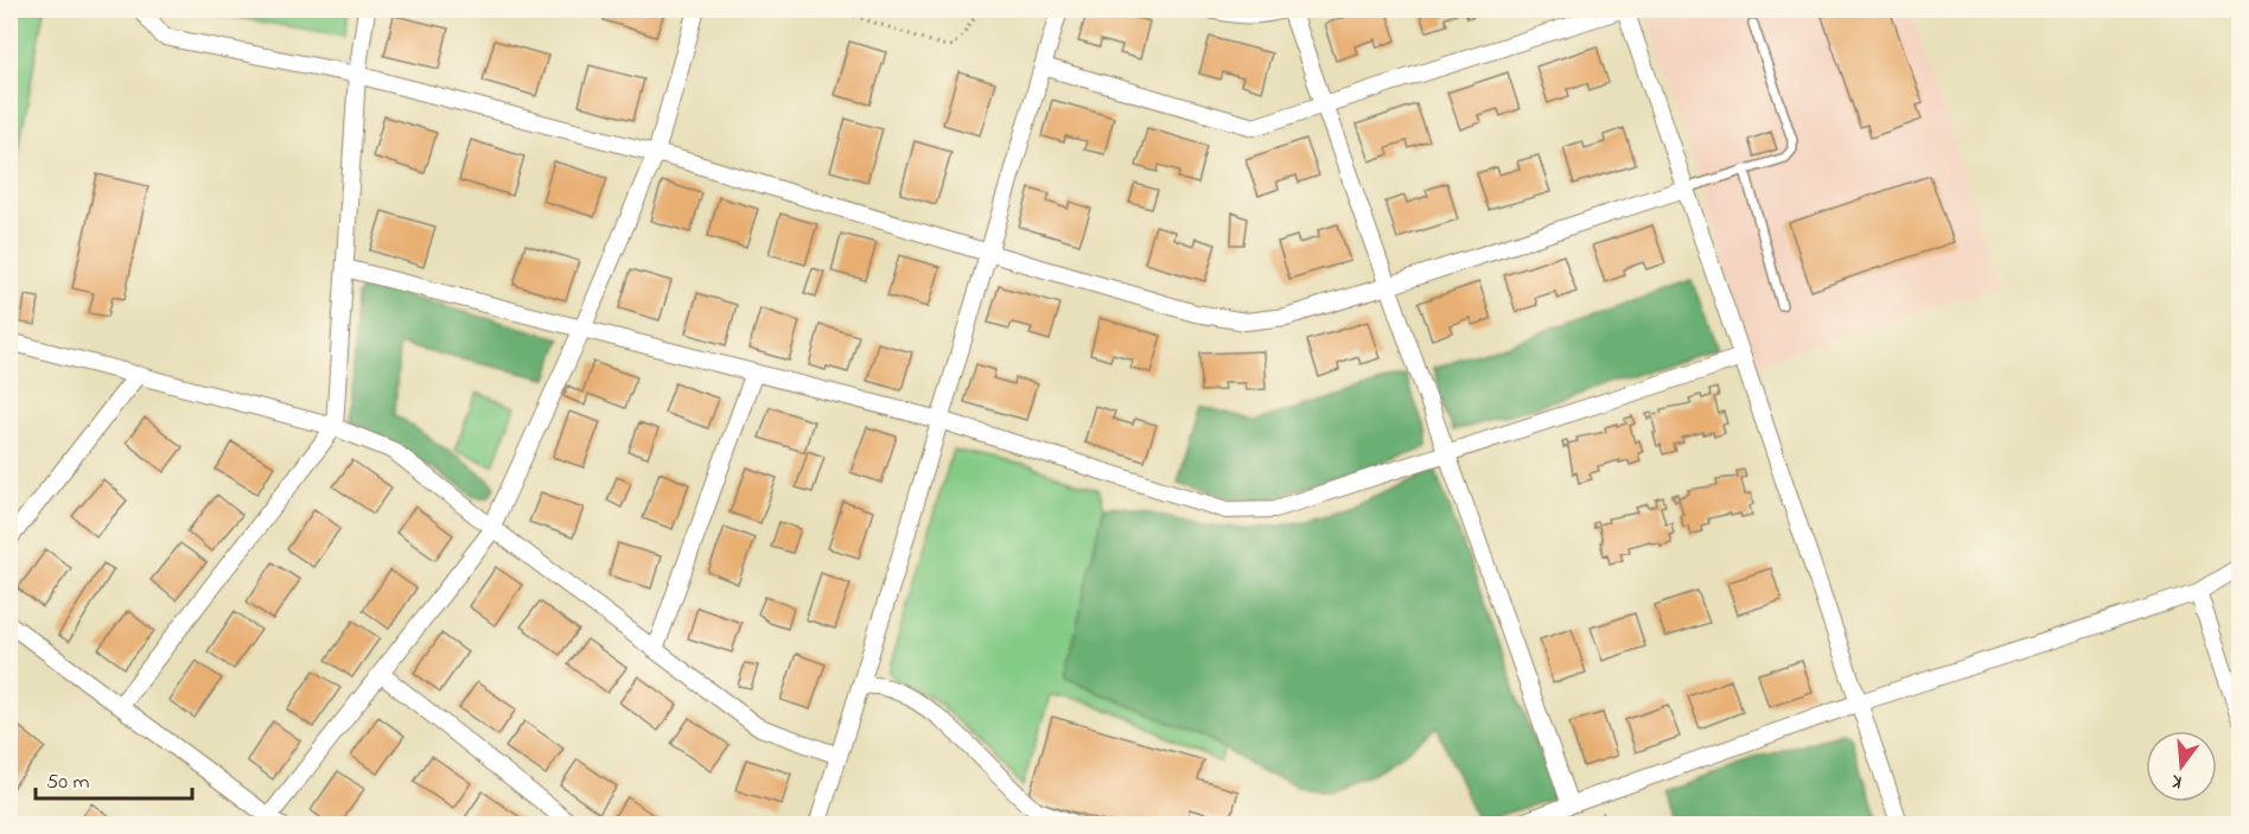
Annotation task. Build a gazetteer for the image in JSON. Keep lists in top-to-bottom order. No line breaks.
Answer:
{"scale_bar":"50 m","north":"bottom"}
